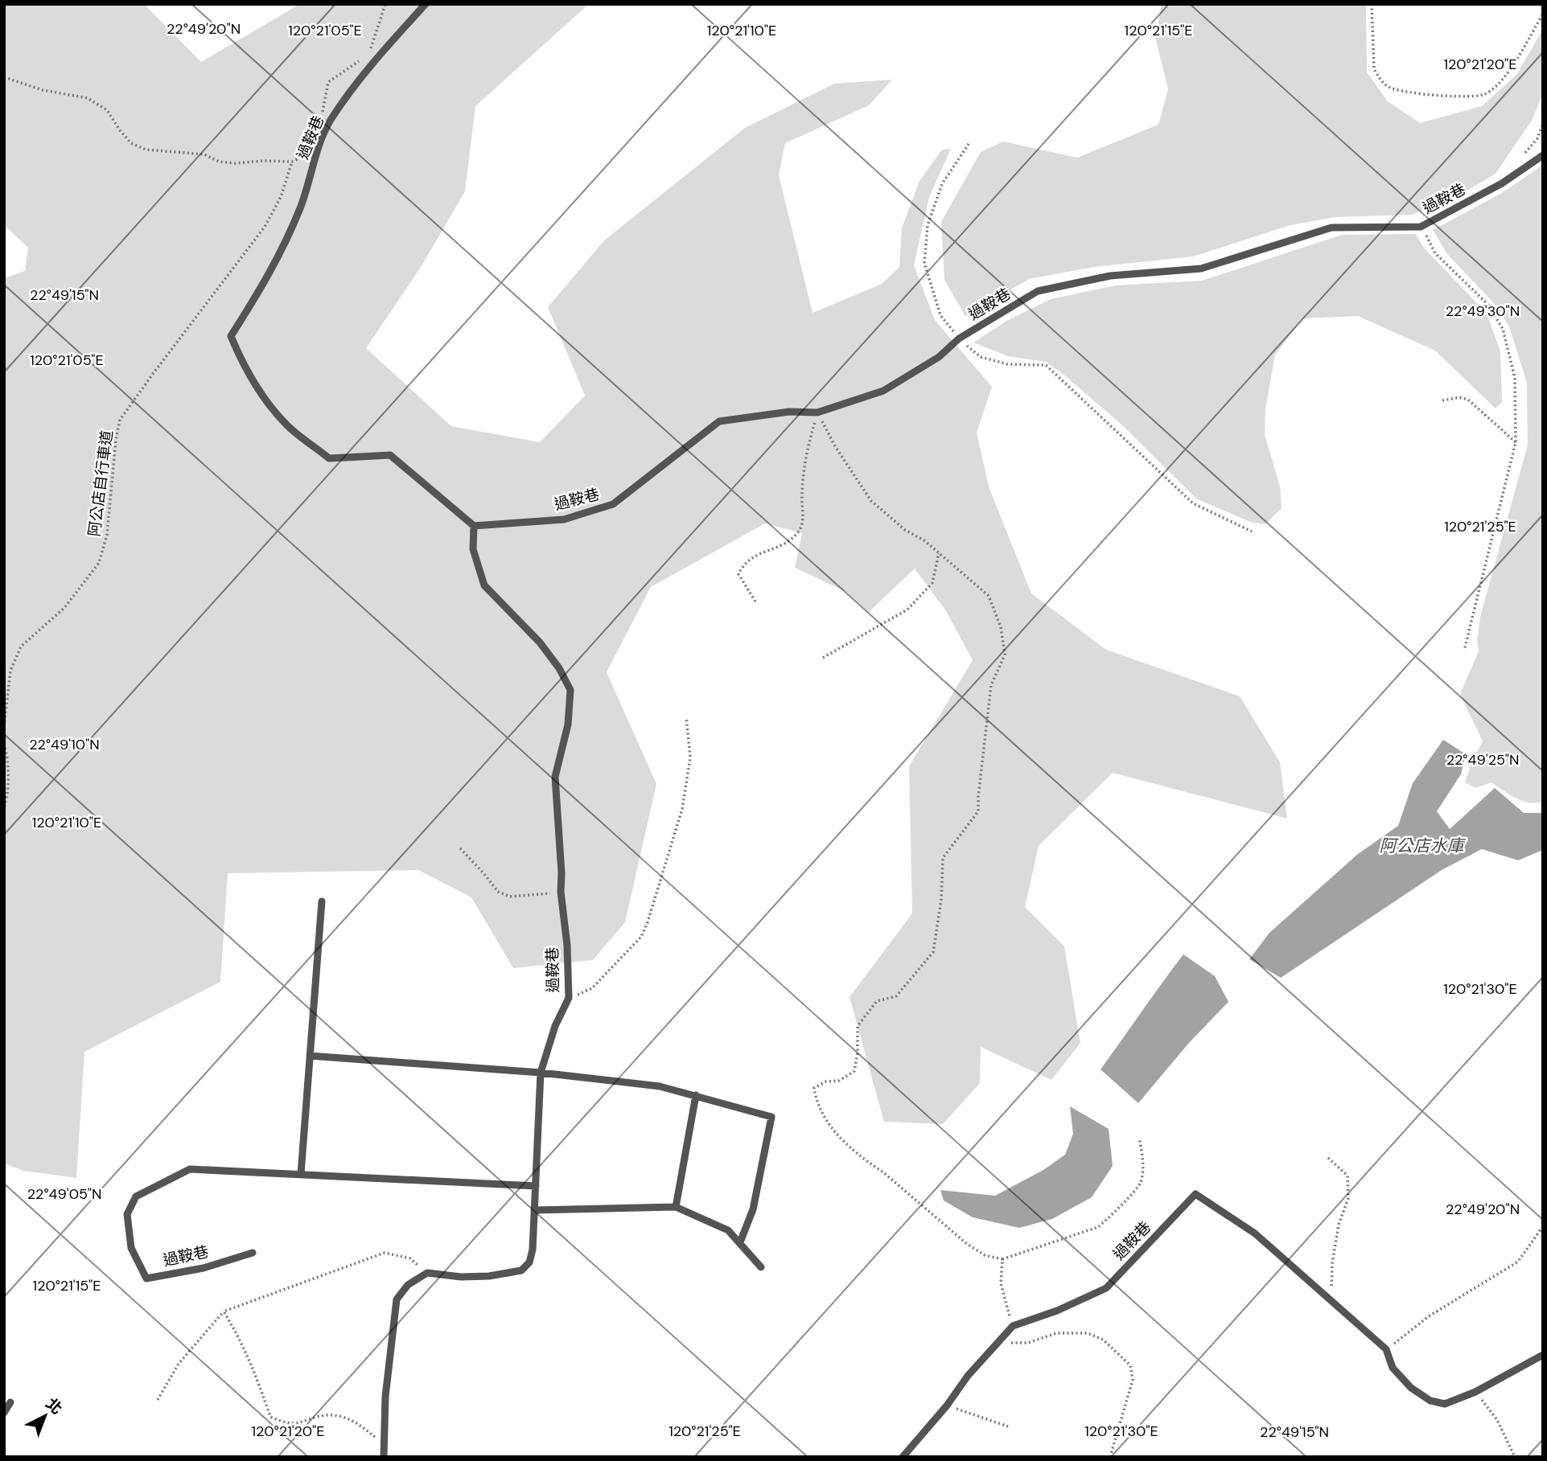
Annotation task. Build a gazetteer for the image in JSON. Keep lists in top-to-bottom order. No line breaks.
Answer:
{"streets":{"lane":["過鞍巷"],"path":["阿公店自行車道"]},"water":["阿公店水庫"],"north":"top right","coordinates":["22°49'20\"N","120°21'05\"E","120°21'10\"E","120°21'15\"E","120°21'20\"E","22°49'15\"N","22°49'30\"N","120°21'25\"E","22°49'10\"N","22°49'25\"N","120°21'30\"E","22°49'05\"N"]}
